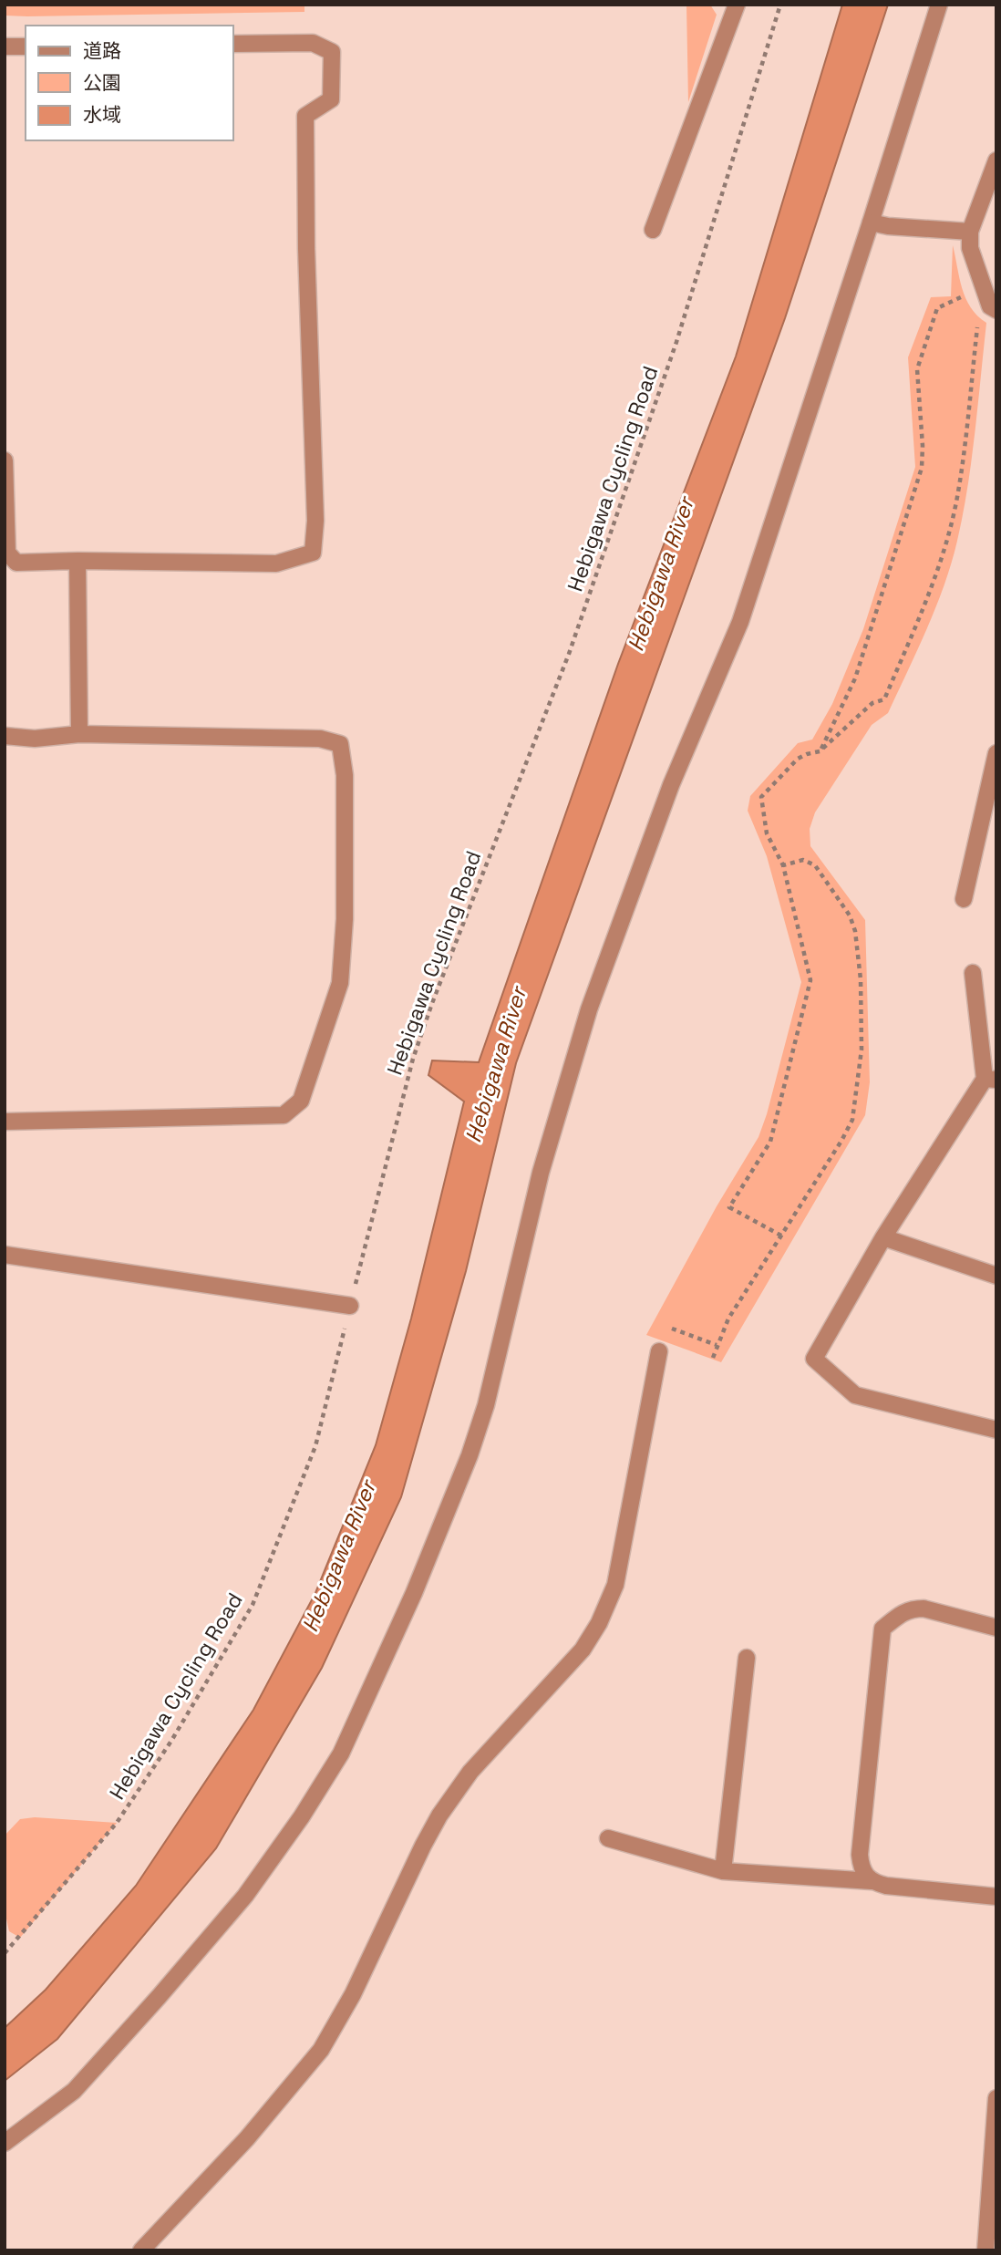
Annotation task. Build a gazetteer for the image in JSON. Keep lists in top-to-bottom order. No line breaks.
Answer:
{"streets":{"path":["Hebigawa Cycling Road"]},"water":["Hebigawa River"],"legend":["道路","公園","水域"]}
